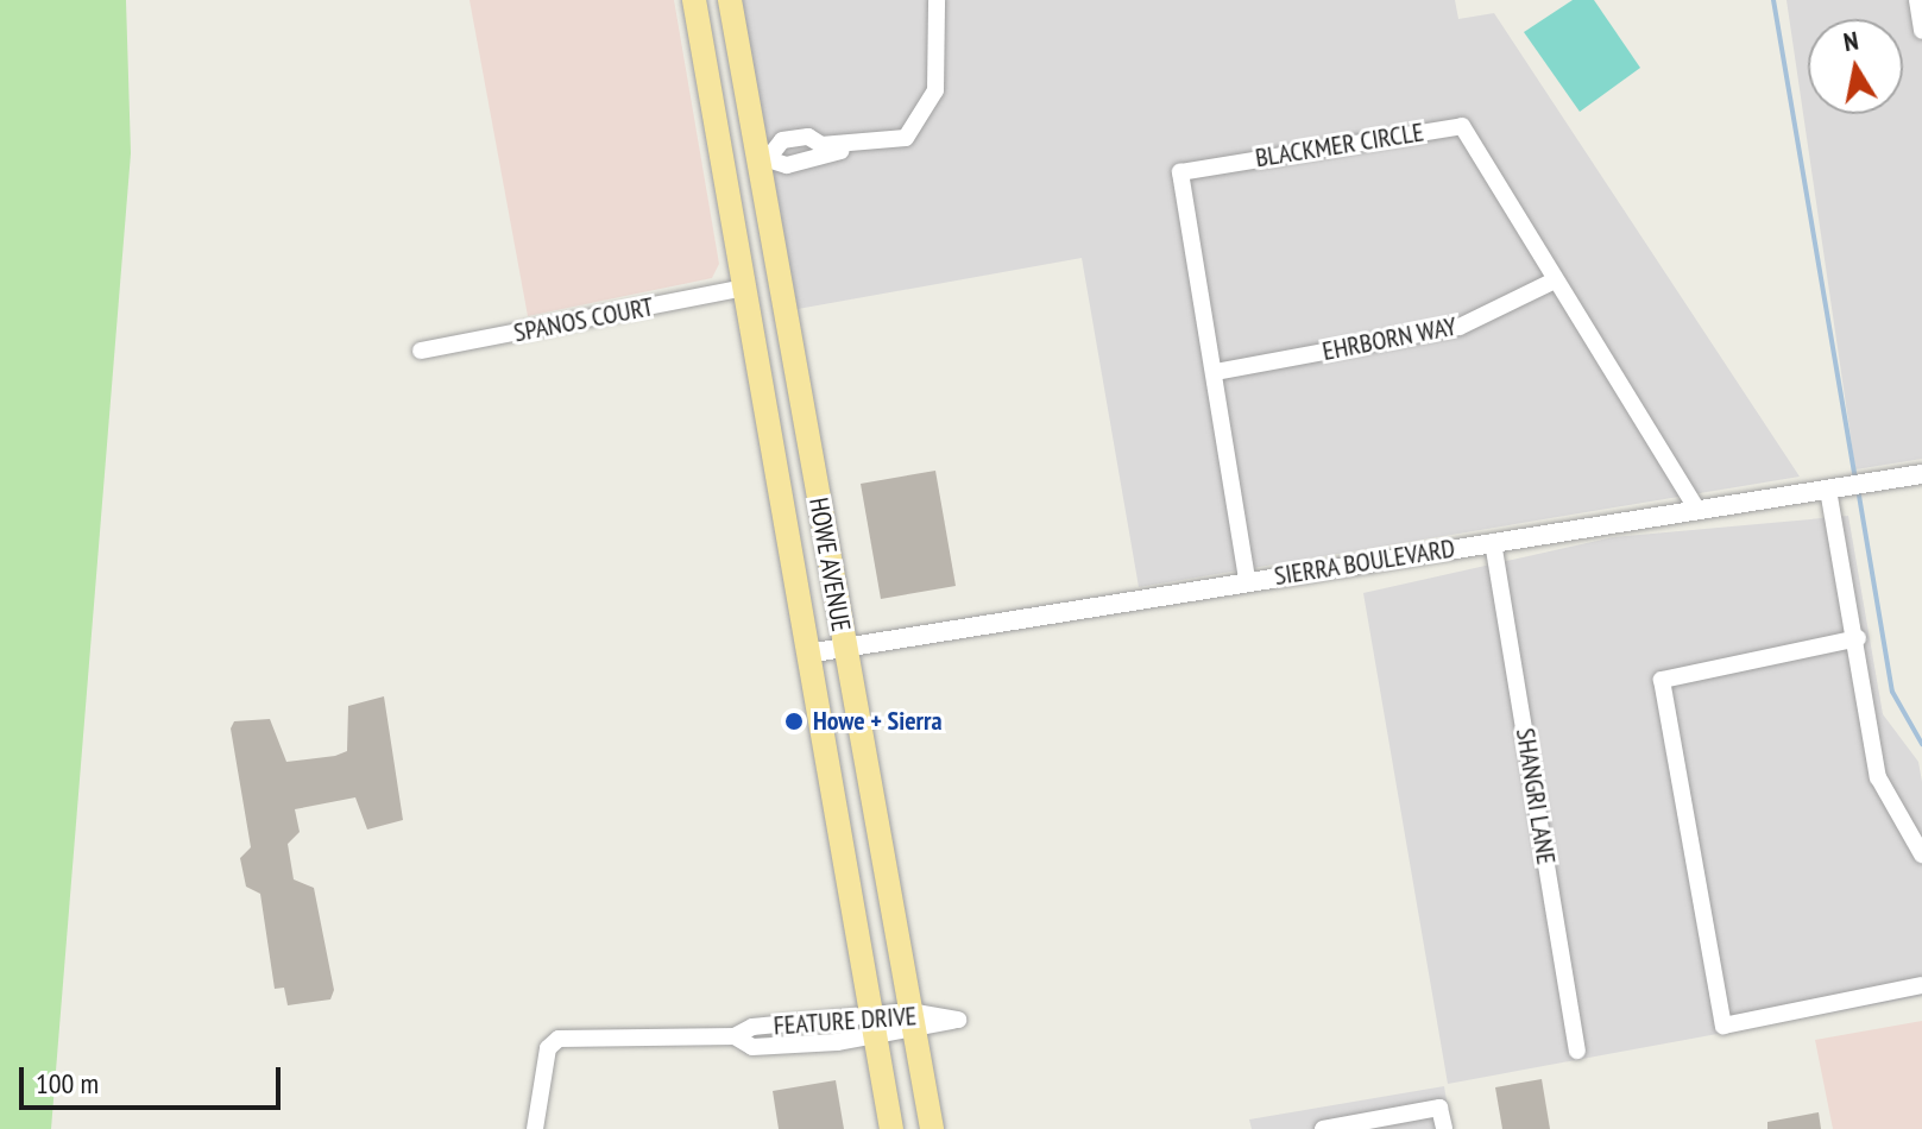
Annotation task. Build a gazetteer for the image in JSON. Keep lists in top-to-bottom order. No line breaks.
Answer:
{"streets":{"main road":["HOWE AVENUE"],"street":["BLACKMER CIRCLE","SPANOS COURT","EHRBORN WAY","SIERRA BOULEVARD","SHANGRI LANE","FEATURE DRIVE"]},"crossings":[["BLACKMER CIRCLE","EHRBORN WAY"],["BLACKMER CIRCLE","SIERRA BOULEVARD"],["SPANOS COURT","HOWE AVENUE"],["SIERRA BOULEVARD","HOWE AVENUE"],["SIERRA BOULEVARD","SHANGRI LANE"],["HOWE AVENUE","FEATURE DRIVE"]],"places":["Howe + Sierra"],"scale_bar":"100 m","north":"top"}
